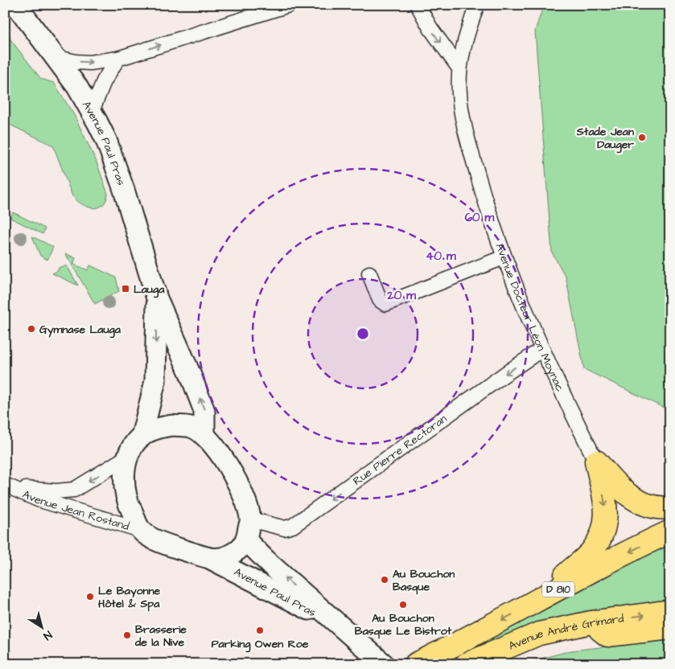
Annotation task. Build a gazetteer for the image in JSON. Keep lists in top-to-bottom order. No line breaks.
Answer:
{"streets":{"main road":["D 810","Avenue André Grimard"],"street":["Avenue Paul Pras","Avenue Docteur Léon Moynac","Rue Pierre Rectoran","Avenue Jean Rostand"]},"crossings":[["Avenue Paul Pras","Rue Pierre Rectoran"],["Avenue Paul Pras","Avenue Jean Rostand"],["Avenue Docteur Léon Moynac","Rue Pierre Rectoran"],["Rue Pierre Rectoran","Avenue Jean Rostand"]],"one_way":["Rue Pierre Rectoran","Avenue Jean Rostand"],"places":{"other":["Stade Jean Dauger","Gymnase Lauga","Au Bouchon Basque","Le Bayonne Hôtel & Spa","Au Bouchon Basque Le Bistrot","Parking Owen Roe","Brasserie de la Nive"],"transit":["Lauga"]},"north":"bottom right","rings":["60 m","40 m","20 m"]}
